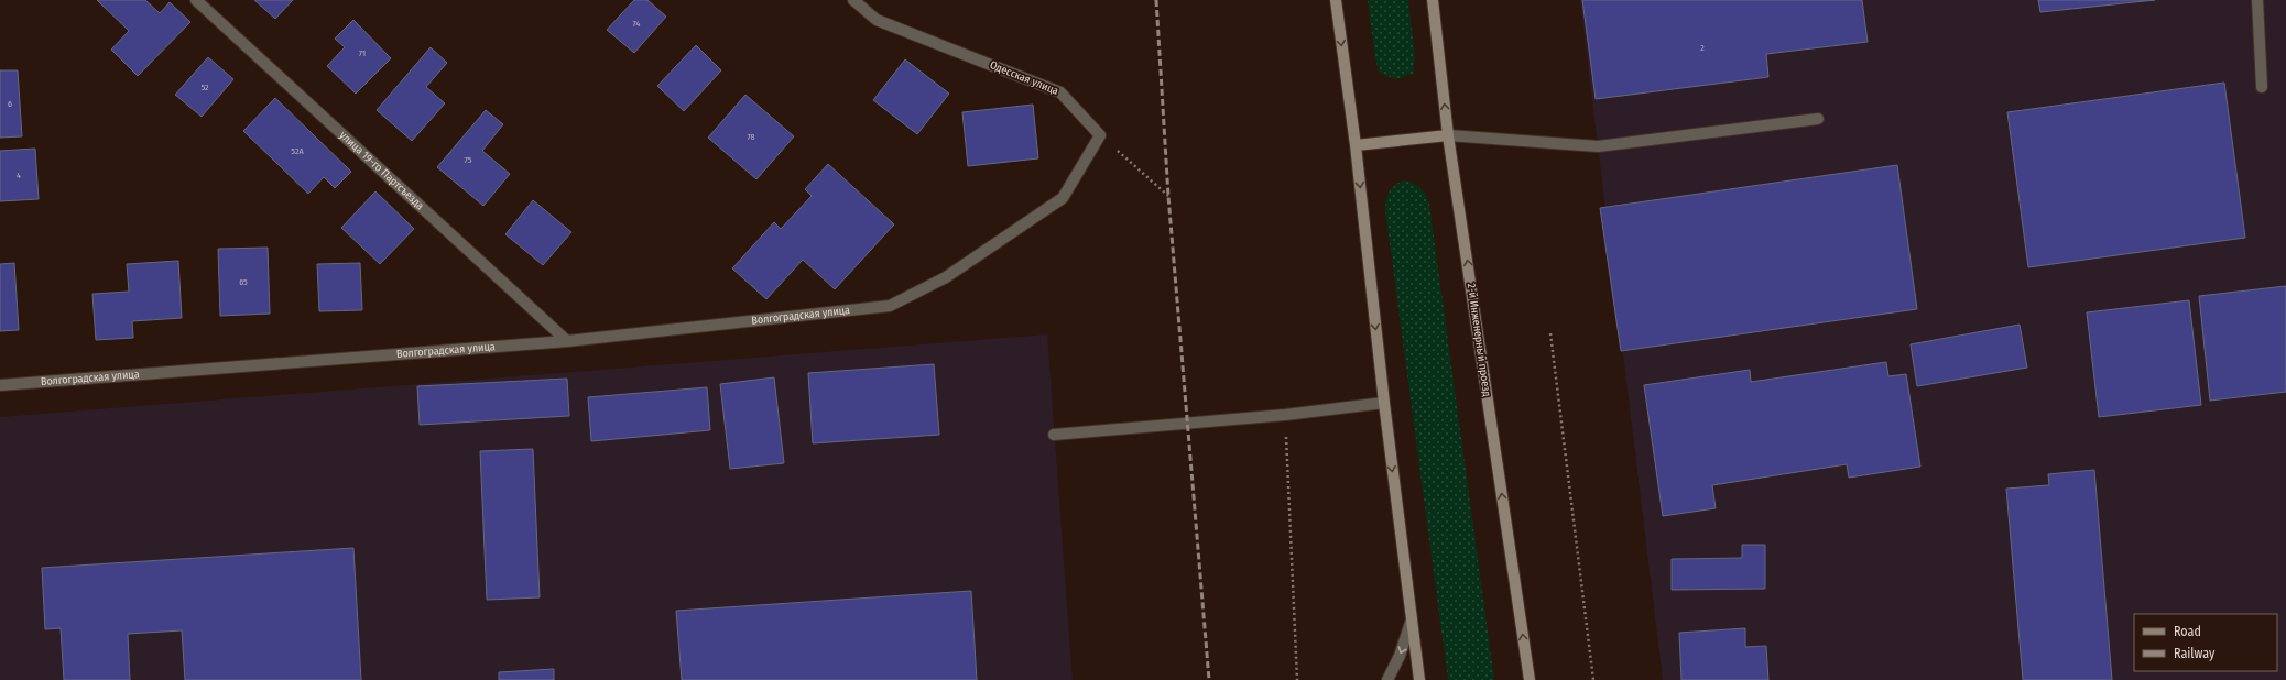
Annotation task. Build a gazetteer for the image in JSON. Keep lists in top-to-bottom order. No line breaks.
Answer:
{"streets":{"main road":["2-й Инженерный проезд"],"street":["Одесская улица","улица 19-го Партсъезда","Волгоградская улица"]},"crossings":[["Одесская улица","Волгоградская улица"],["улица 19-го Партсъезда","Волгоградская улица"]],"house_numbers":["74","2","71","52","6","78","52А","75","4","65"],"legend":["Road","Railway"]}
